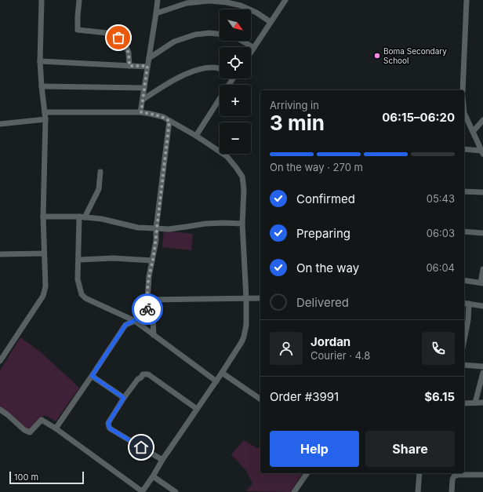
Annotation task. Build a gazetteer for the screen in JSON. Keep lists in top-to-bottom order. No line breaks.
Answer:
{"places":["Boma Secondary School"],"scale_bar":"100 m","north":"bottom right","page":{"map_buttons":["+","−"],"heading":["3 min","Arriving in","06:15–06:20"],"panel":["Jordan","Courier · 4.8","Order #3991","$6.15"],"bar":"On the way · 270 m","list":[["Confirmed","05:43"],["Preparing","06:03"],["On the way","06:04"],"Delivered"],"buttons":["Help","Share"],"scale":"100 m"}}
